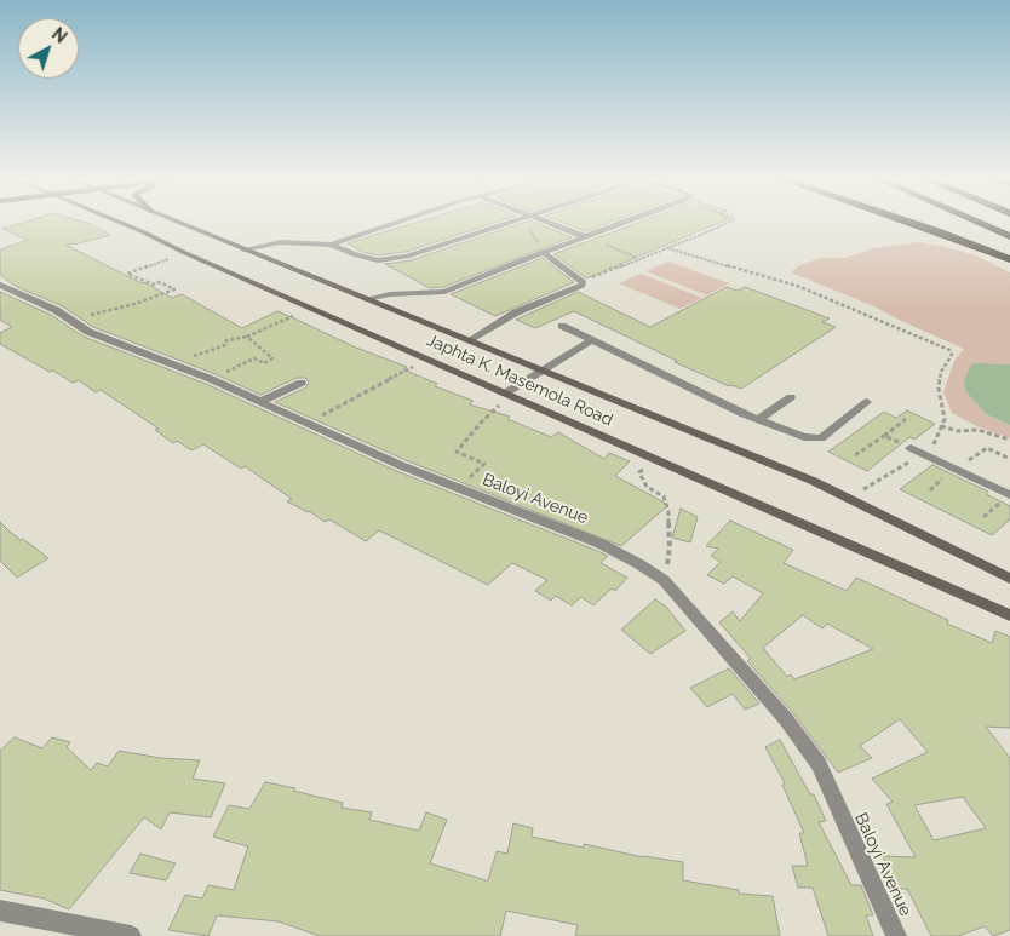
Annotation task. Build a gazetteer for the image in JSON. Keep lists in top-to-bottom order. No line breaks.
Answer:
{"streets":{"main road":["Japhta K. Masemola Road"],"street":["Baloyi Avenue"]},"north":"top right"}
